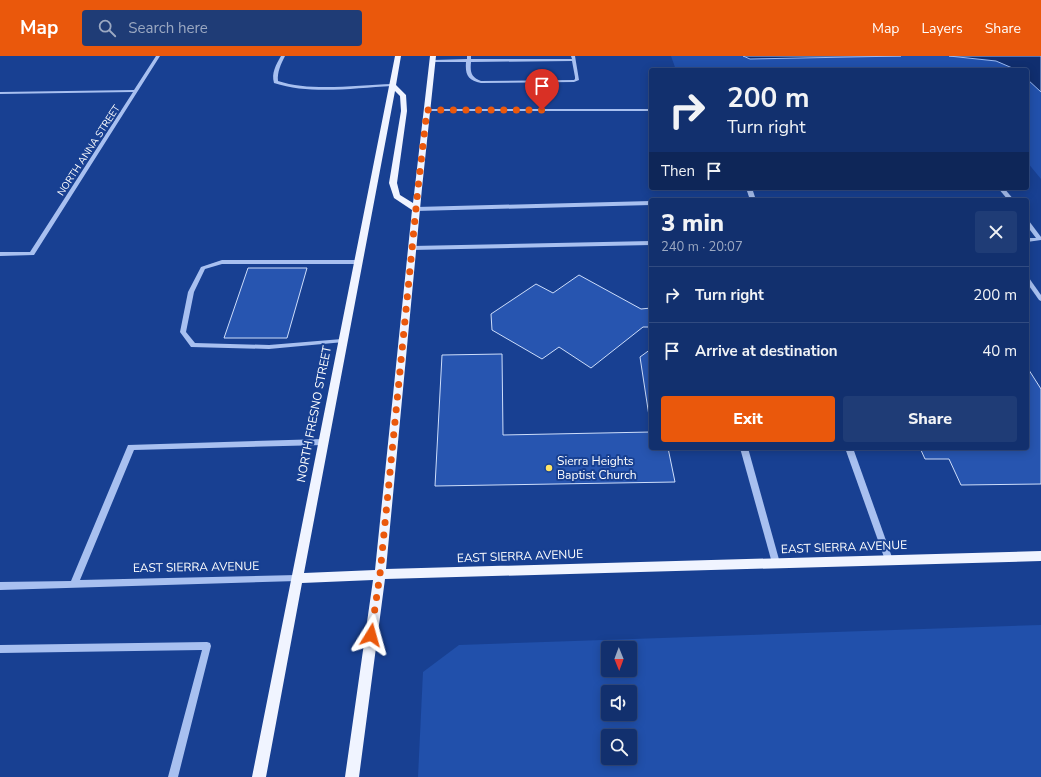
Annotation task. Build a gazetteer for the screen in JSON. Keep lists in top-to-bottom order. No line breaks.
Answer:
{"streets":{"main road":["NORTH FRESNO STREET","EAST SIERRA AVENUE"],"street":["NORTH ANNA STREET"]},"crossings":[["NORTH FRESNO STREET","EAST SIERRA AVENUE"]],"places":["Sierra Heights Baptist Church"],"north":"bottom","page":{"header":"Map","search":"Search here","nav":["Map","Layers","Share"],"turn":["200 m","Turn right"],"then":"Then","heading":["3 min","240 m · 20:07"],"list":[{"name":"Turn right","value":"200 m"},{"name":"Arrive at destination","value":"40 m"}],"buttons":["Exit","Share"]}}
